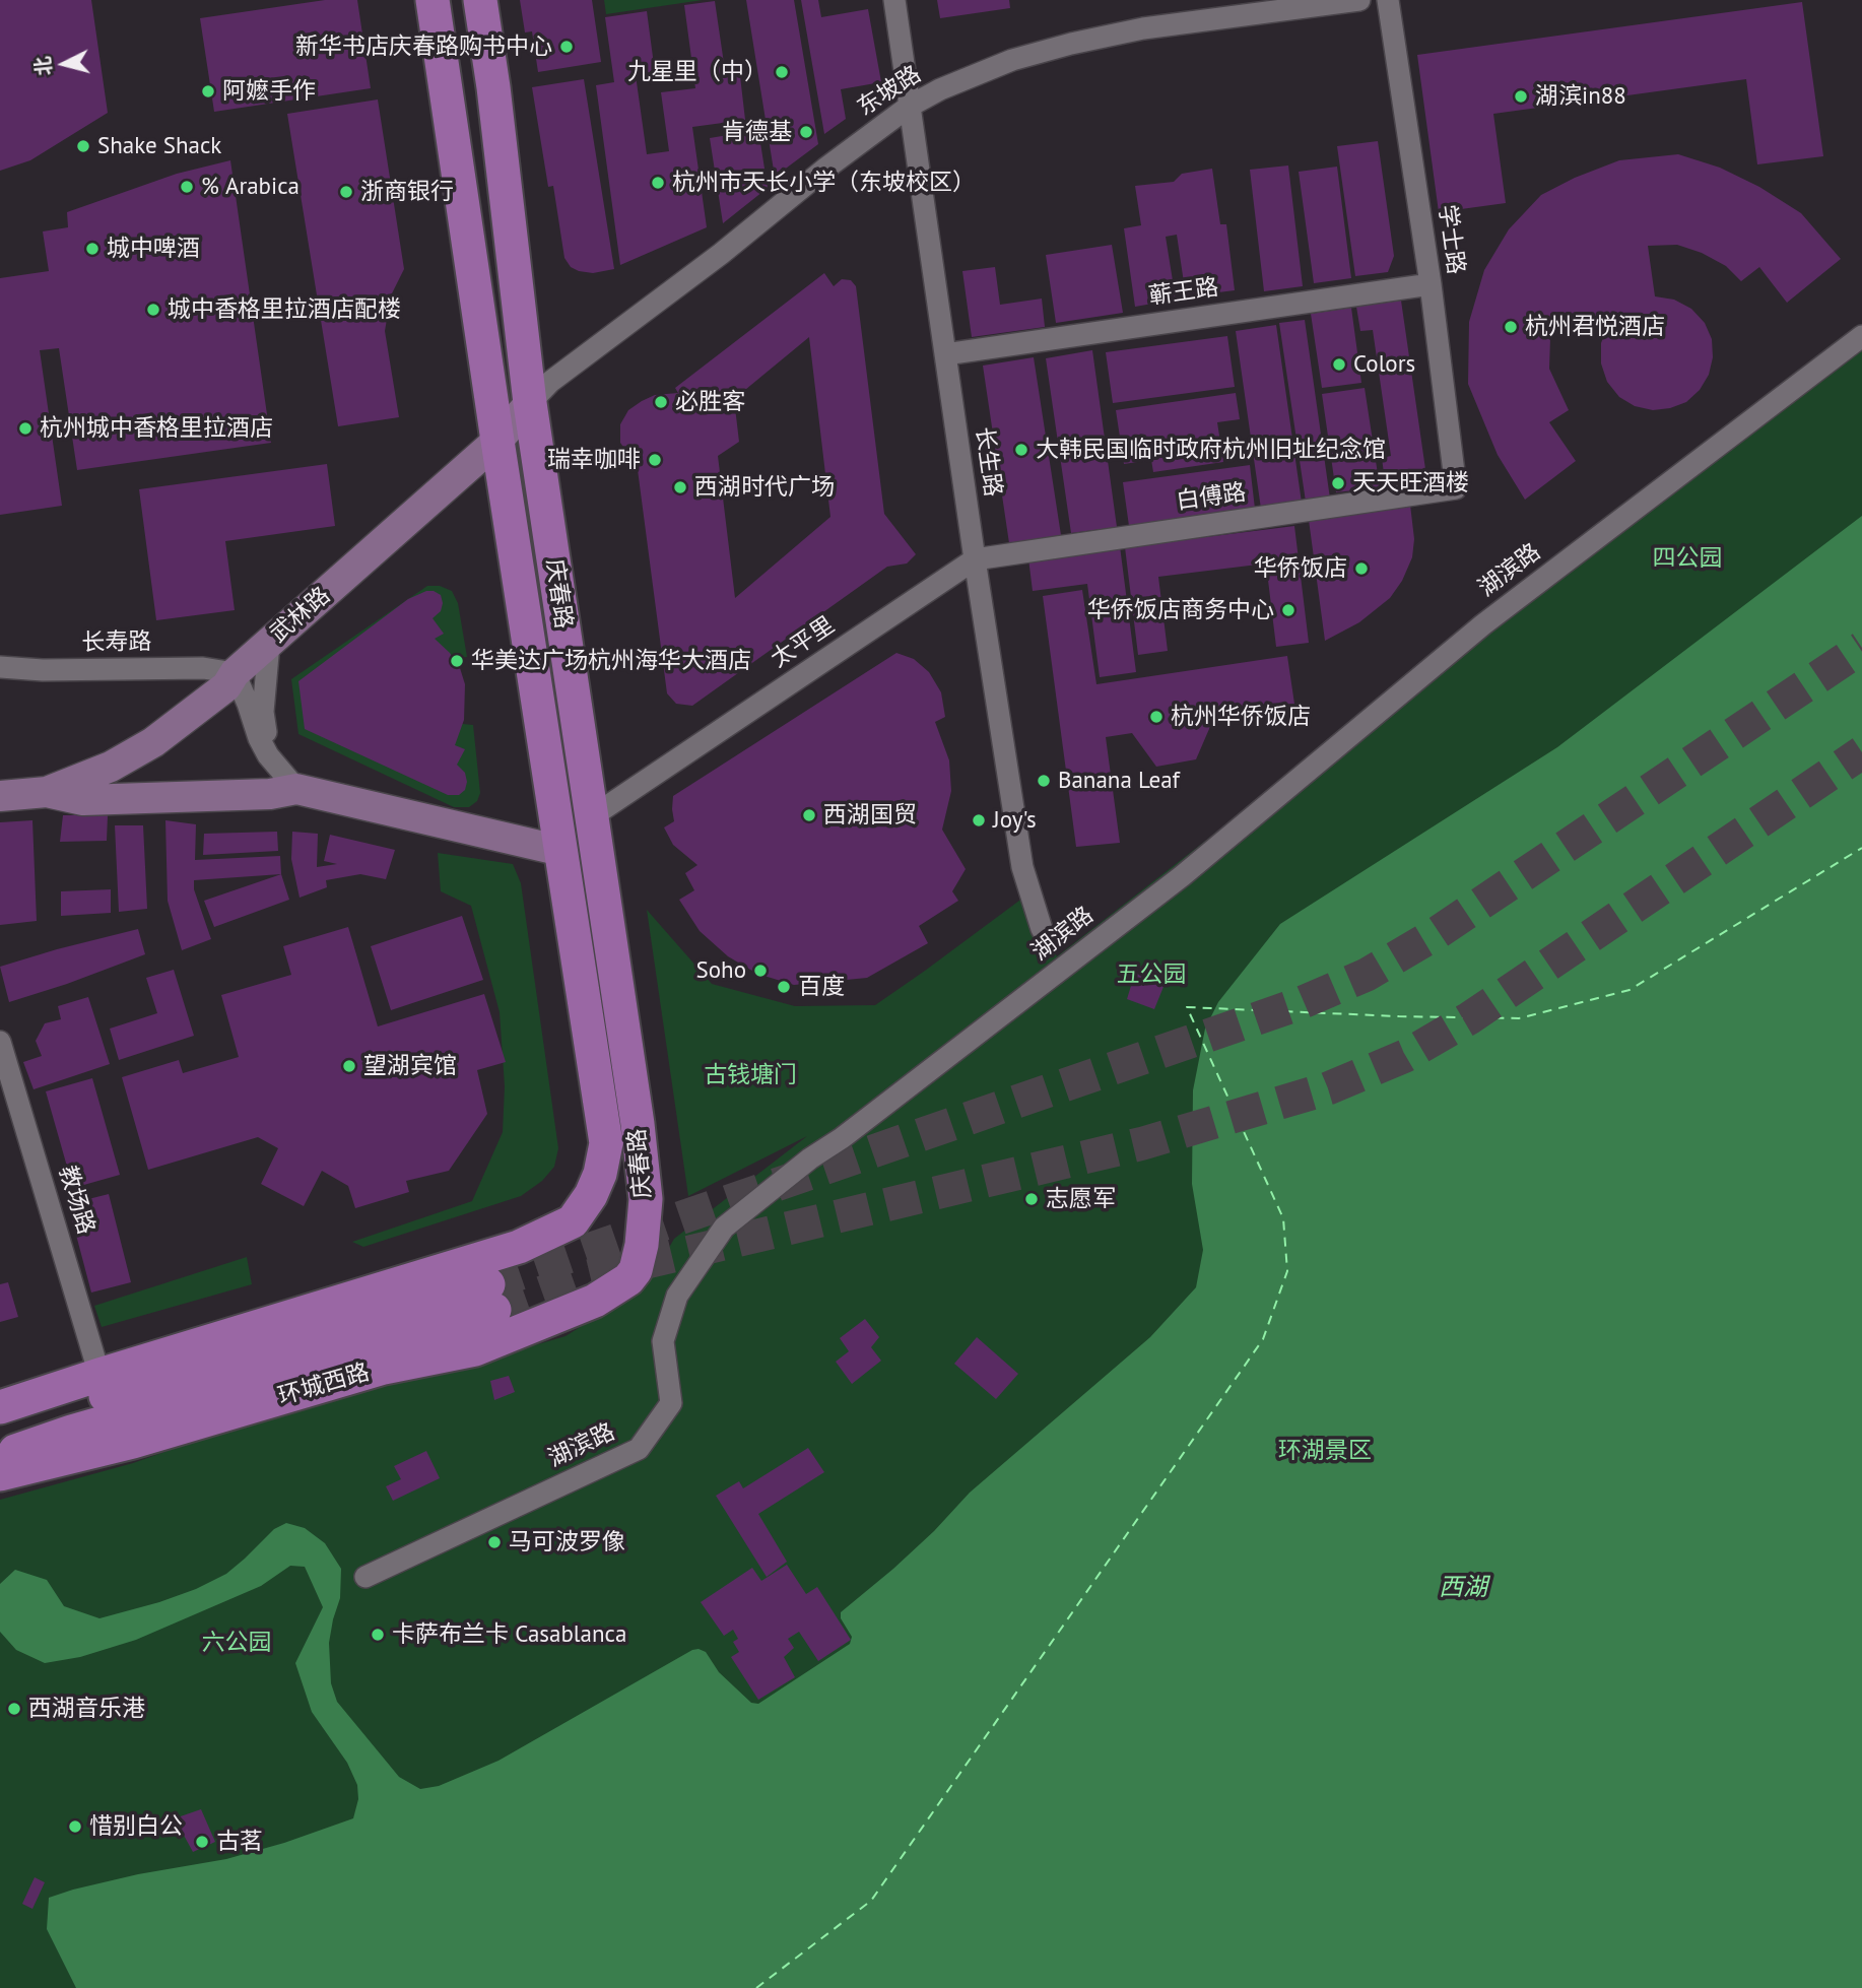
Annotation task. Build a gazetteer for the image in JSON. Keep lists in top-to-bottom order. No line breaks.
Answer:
{"streets":{"main road":["庆春路","环城西路"],"street":["东坡路","学士路","蕲王路","长生路","白傅路","湖滨路","武林路","长寿路","太平里","教场路"]},"crossings":[["东坡路","长生路"],["东坡路","庆春路"],["东坡路","武林路"],["学士路","蕲王路"],["学士路","白傅路"],["蕲王路","长生路"],["长生路","白傅路"],["长生路","太平里"],["白傅路","太平里"],["庆春路","武林路"],["庆春路","太平里"],["庆春路","教场路"],["庆春路","环城西路"],["武林路","长寿路"]],"water":["西湖"],"parks":["四公园","五公园","古钱塘门","环湖景区","六公园"],"places":["新华书店庆春路购书中心","九星里（中）","阿嬷手作","湖滨in88","肯德基","Shake Shack","杭州市天长小学（东坡校区）","% Arabica","浙商银行","城中啤酒","城中香格里拉酒店配楼","杭州君悦酒店","Colors","必胜客","杭州城中香格里拉酒店","大韩民国临时政府杭州旧址纪念馆","瑞幸咖啡","天天旺酒楼","西湖时代广场","华侨饭店","华侨饭店商务中心","华美达广场杭州海华大酒店","杭州华侨饭店","Banana Leaf","西湖国贸","Joy's","Soho","百度","望湖宾馆","志愿军","马可波罗像","卡萨布兰卡 Casablanca","西湖音乐港","惜别白公","古茗"],"north":"left"}
